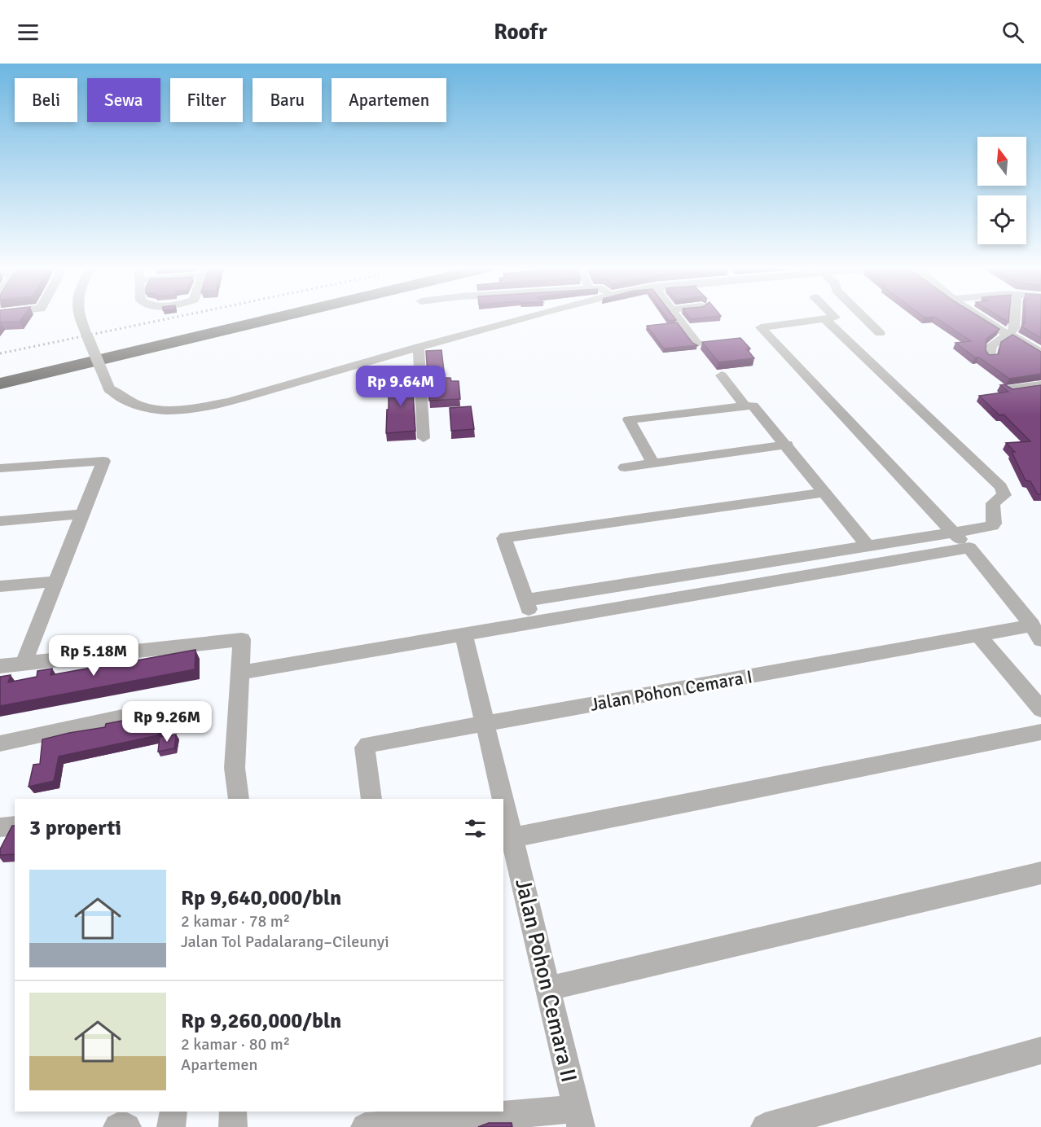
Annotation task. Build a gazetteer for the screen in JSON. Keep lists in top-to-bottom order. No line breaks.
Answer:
{"streets":{"street":["Jalan Pohon Cemara I","Jalan Pohon Cemara II"]},"crossings":[["Jalan Pohon Cemara I","Jalan Pohon Cemara II"]],"north":"top","page":{"header":"Roofr","chip":["Beli","Sewa","Filter","Baru","Apartemen"],"price":["Rp 9.64M","Rp 5.18M","Rp 9.26M"],"heading":"3 properti","list":[{"name":"Rp 9,640,000/bln","note":"2 kamar · 78 m² · Jalan Tol Padalarang–Cileunyi"},{"name":"Rp 9,260,000/bln","note":"2 kamar · 80 m² · Apartemen"}]}}
